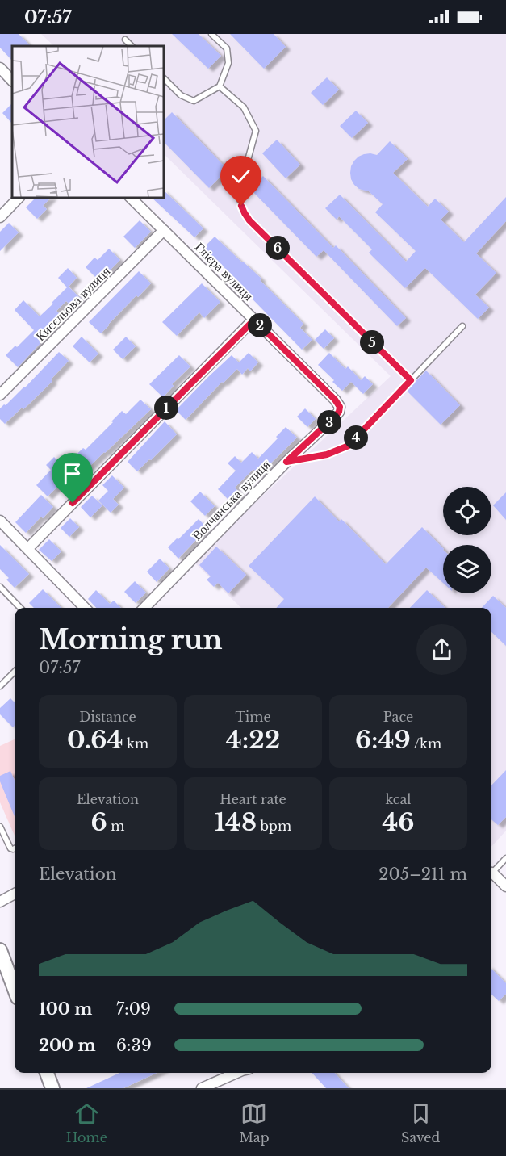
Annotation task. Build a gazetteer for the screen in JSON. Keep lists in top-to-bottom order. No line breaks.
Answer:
{"streets":{"street":["Глієра вулиця","Кисєльова вулиця","Волчанська вулиця"]},"crossings":[["Глієра вулиця","Кисєльова вулиця"],["Глієра вулиця","Волчанська вулиця"]],"page":{"status":"07:57","pins":["6","2","5","1","3","4"],"heading":["Morning run","07:57"],"stats":[["Distance","0.64 km"],["Time","4:22"],["Pace","6:49 /km"],["Elevation","6 m"],["Heart rate","148 bpm"],["kcal","46"]],"chart":["Elevation","205–211 m"],"list":[{"name":"100 m","note":"7:09"},{"name":"200 m","note":"6:39"}],"tabs":["Home","Map","Saved"]}}
